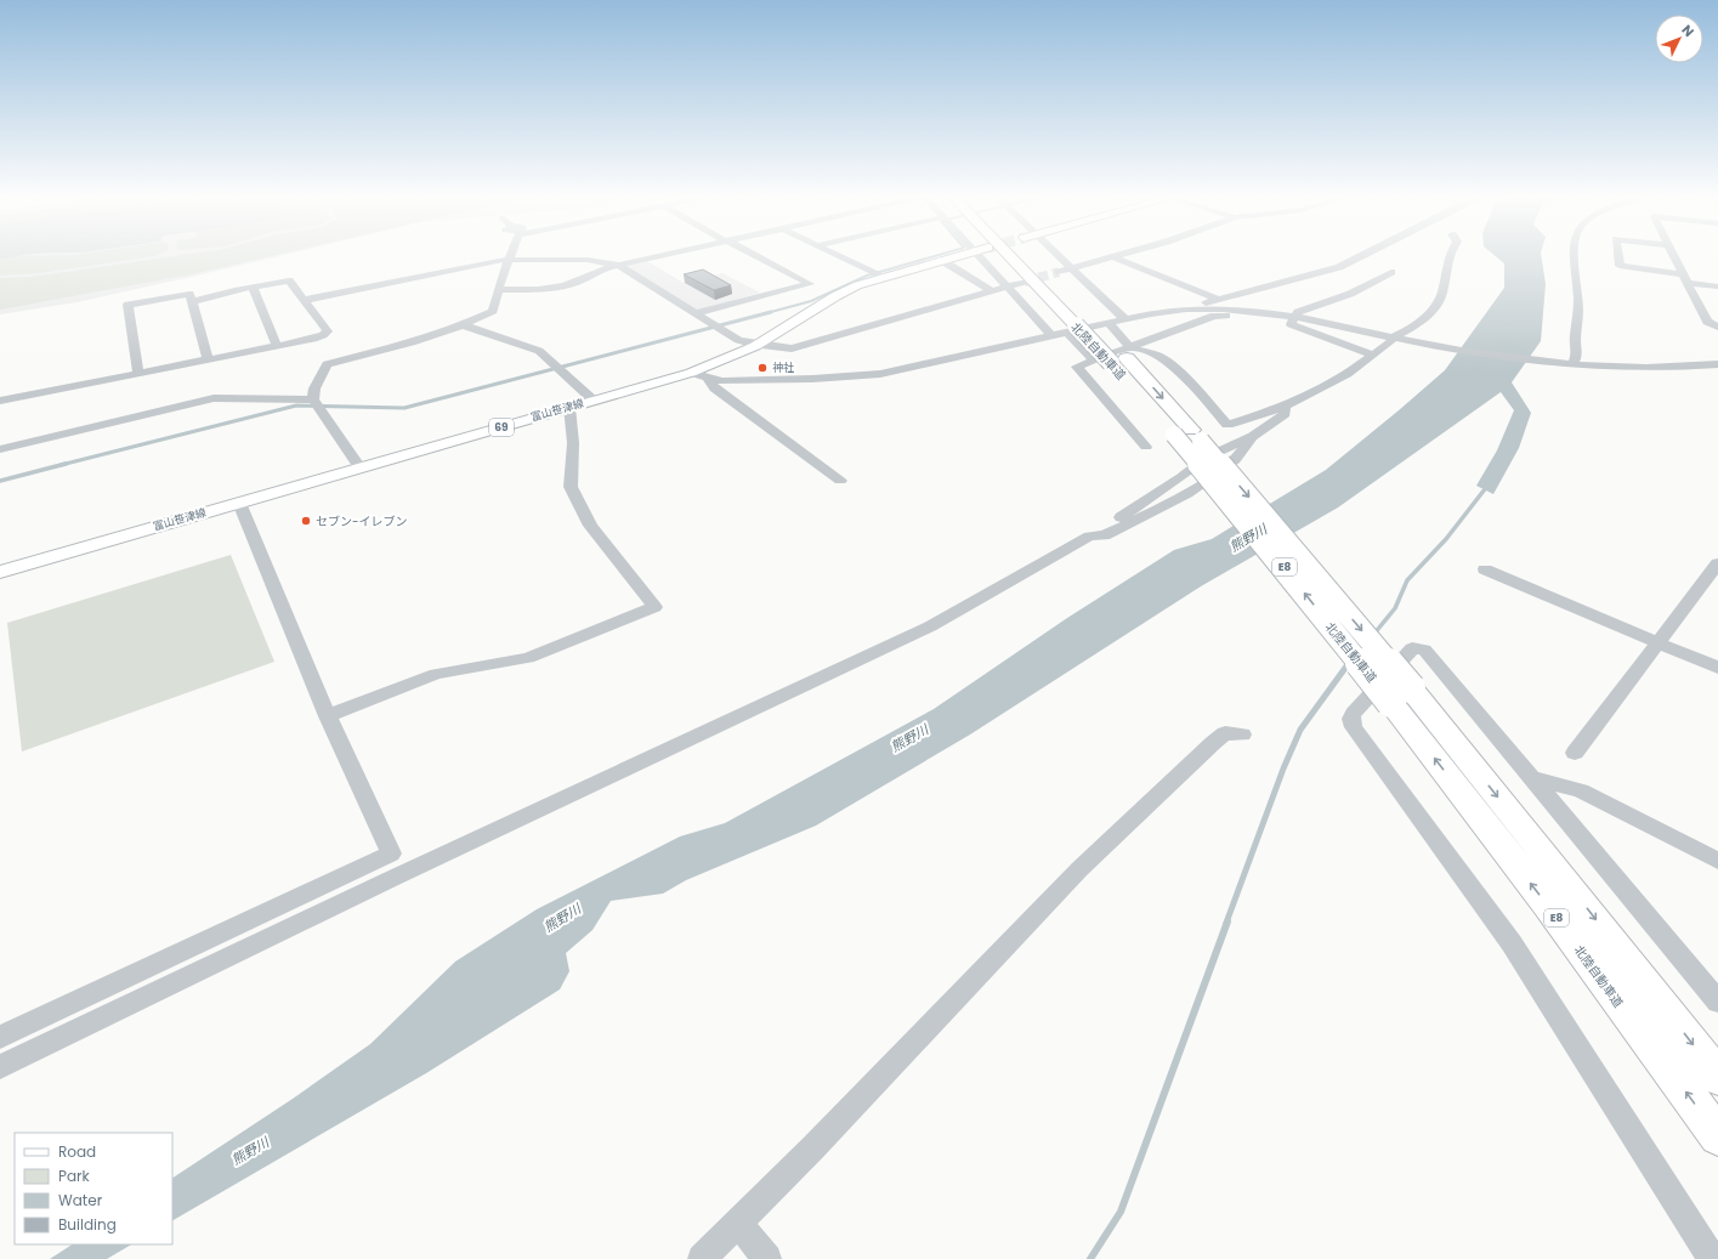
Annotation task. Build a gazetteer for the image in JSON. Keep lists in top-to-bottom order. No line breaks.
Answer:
{"streets":{"highway":["北陸自動車道","E8"],"main road":["富山笹津線","69"]},"water":["熊野川"],"places":["神社","セブン-イレブン"],"legend":["Road","Park","Water","Building"],"north":"top right"}
